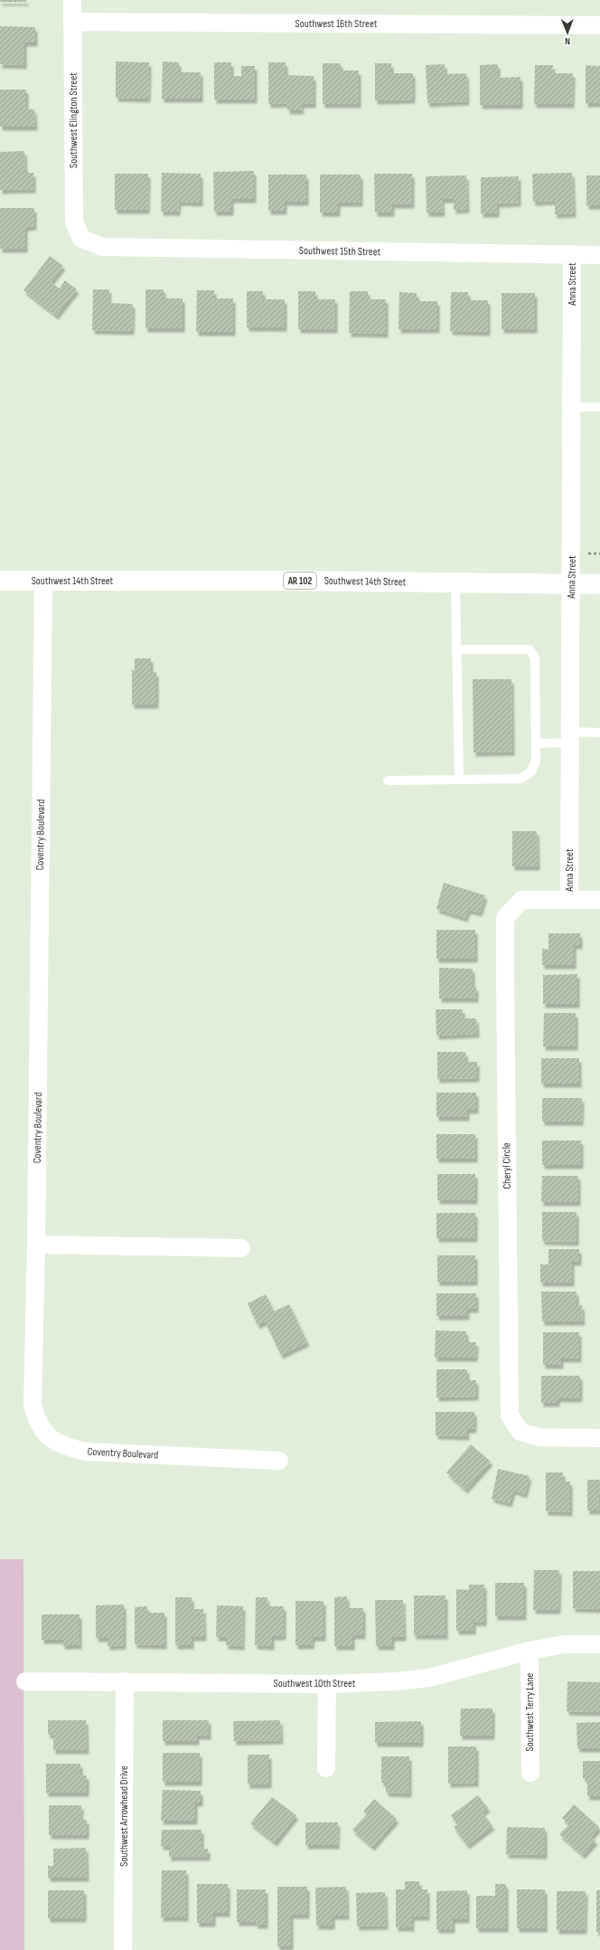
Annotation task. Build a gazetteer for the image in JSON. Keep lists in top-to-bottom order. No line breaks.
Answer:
{"streets":{"main road":["Southwest 14th Street","AR 102"],"street":["Southwest 16th Street","Southwest Elington Street","Southwest 15th Street","Anna Street","Coventry Boulevard","Cheryl Circle","Southwest 10th Street","Southwest Terry Lane","Southwest Arrowhead Drive"]},"crossings":[["Southwest 16th Street","Southwest Elington Street"],["Southwest Elington Street","Southwest 15th Street"],["Southwest 15th Street","Anna Street"],["Anna Street","Southwest 14th Street"],["Anna Street","Cheryl Circle"],["Southwest 14th Street","Coventry Boulevard"],["Southwest 10th Street","Southwest Terry Lane"],["Southwest 10th Street","Southwest Arrowhead Drive"]],"north":"bottom"}
